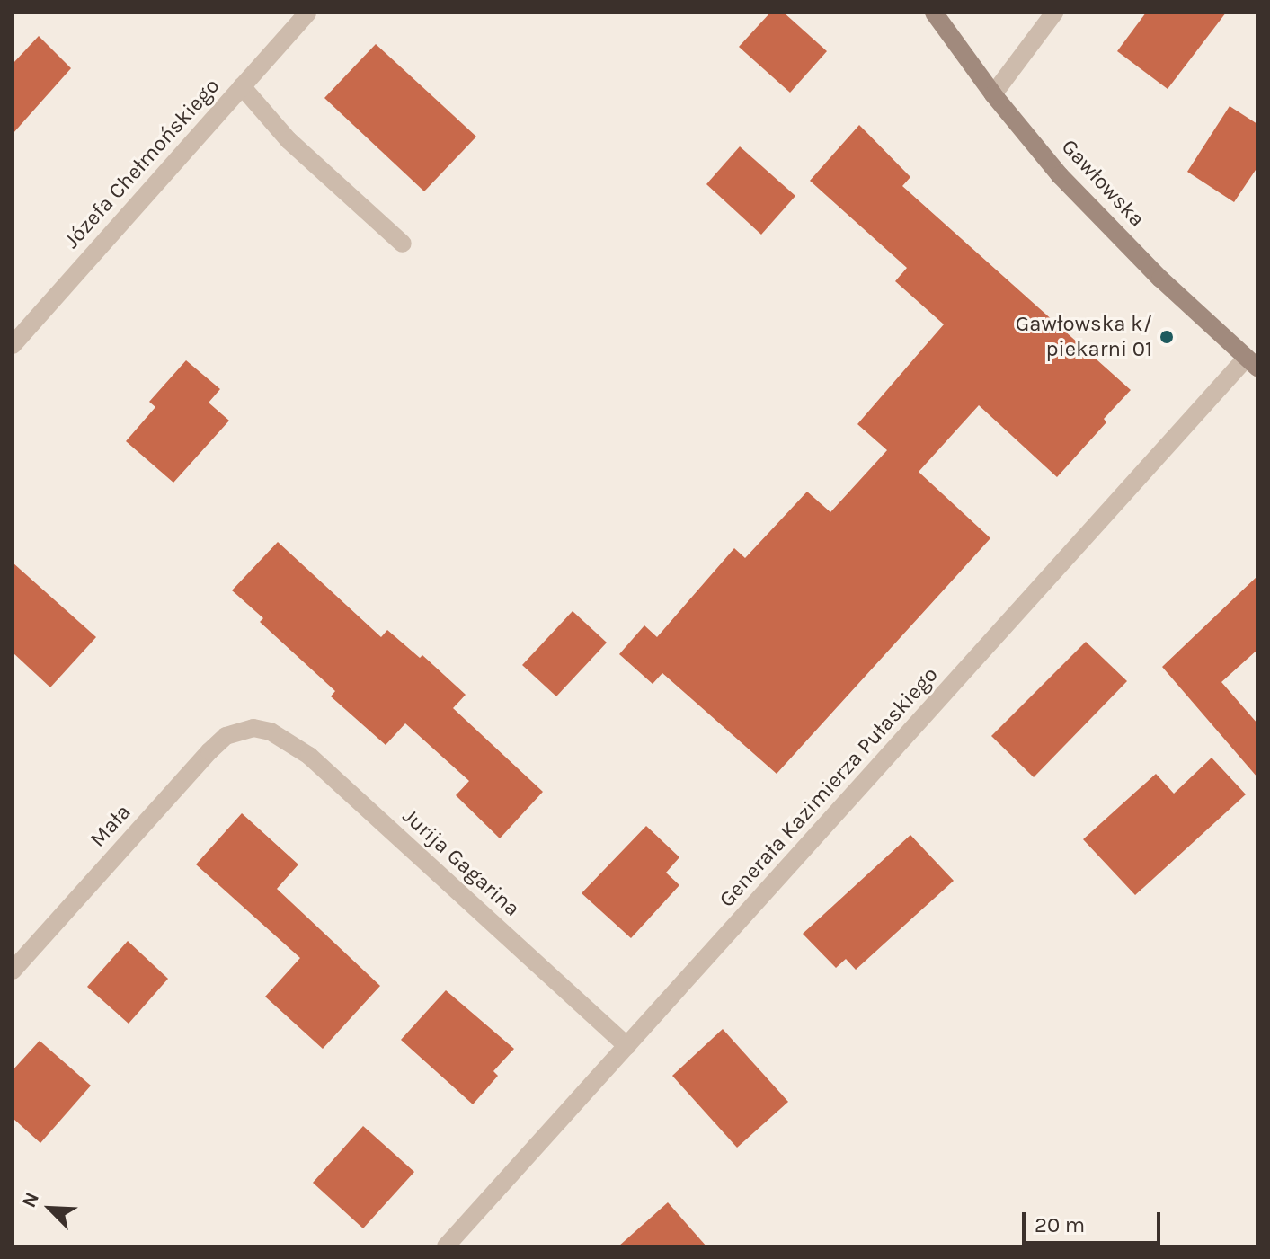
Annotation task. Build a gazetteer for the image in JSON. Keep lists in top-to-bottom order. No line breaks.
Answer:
{"streets":{"street":["Józefa Chełmońskiego","Gawłowska","Generała Kazimierza Pułaskiego","Mała","Jurija Gagarina"]},"crossings":[["Gawłowska","Generała Kazimierza Pułaskiego"],["Generała Kazimierza Pułaskiego","Jurija Gagarina"],["Mała","Jurija Gagarina"]],"places":["Gawłowska k/ piekarni 01"],"scale_bar":"20 m","north":"top left"}
